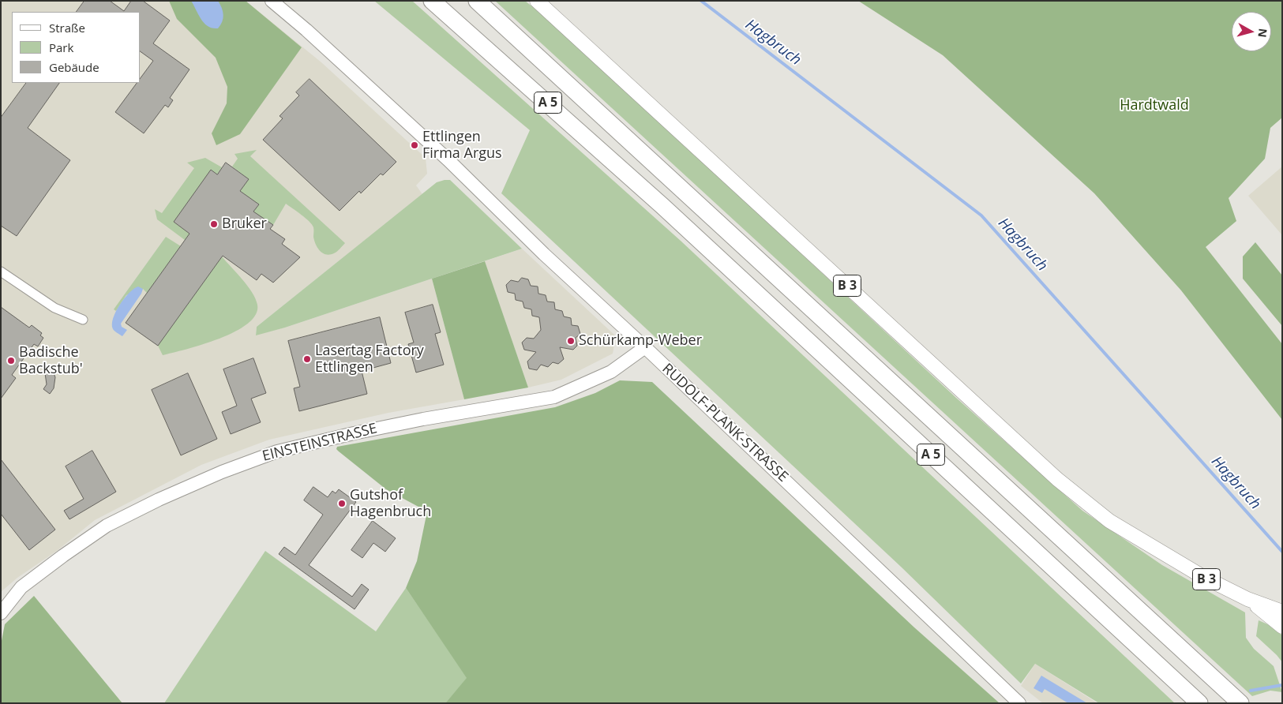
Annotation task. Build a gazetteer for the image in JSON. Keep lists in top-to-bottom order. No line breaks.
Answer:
{"streets":{"highway":["A 5"],"main road":["B 3","RUDOLF-PLANK-STRASSE","EINSTEINSTRASSE"]},"crossings":[["RUDOLF-PLANK-STRASSE","EINSTEINSTRASSE"]],"water":["Hagbruch"],"parks":["Hardtwald"],"places":["Ettlingen Firma Argus","Bruker","Schürkamp-Weber","Lasertag Factory Ettlingen","Badische Backstub'","Gutshof Hagenbruch"],"legend":["Straße","Park","Gebäude"],"north":"right"}
